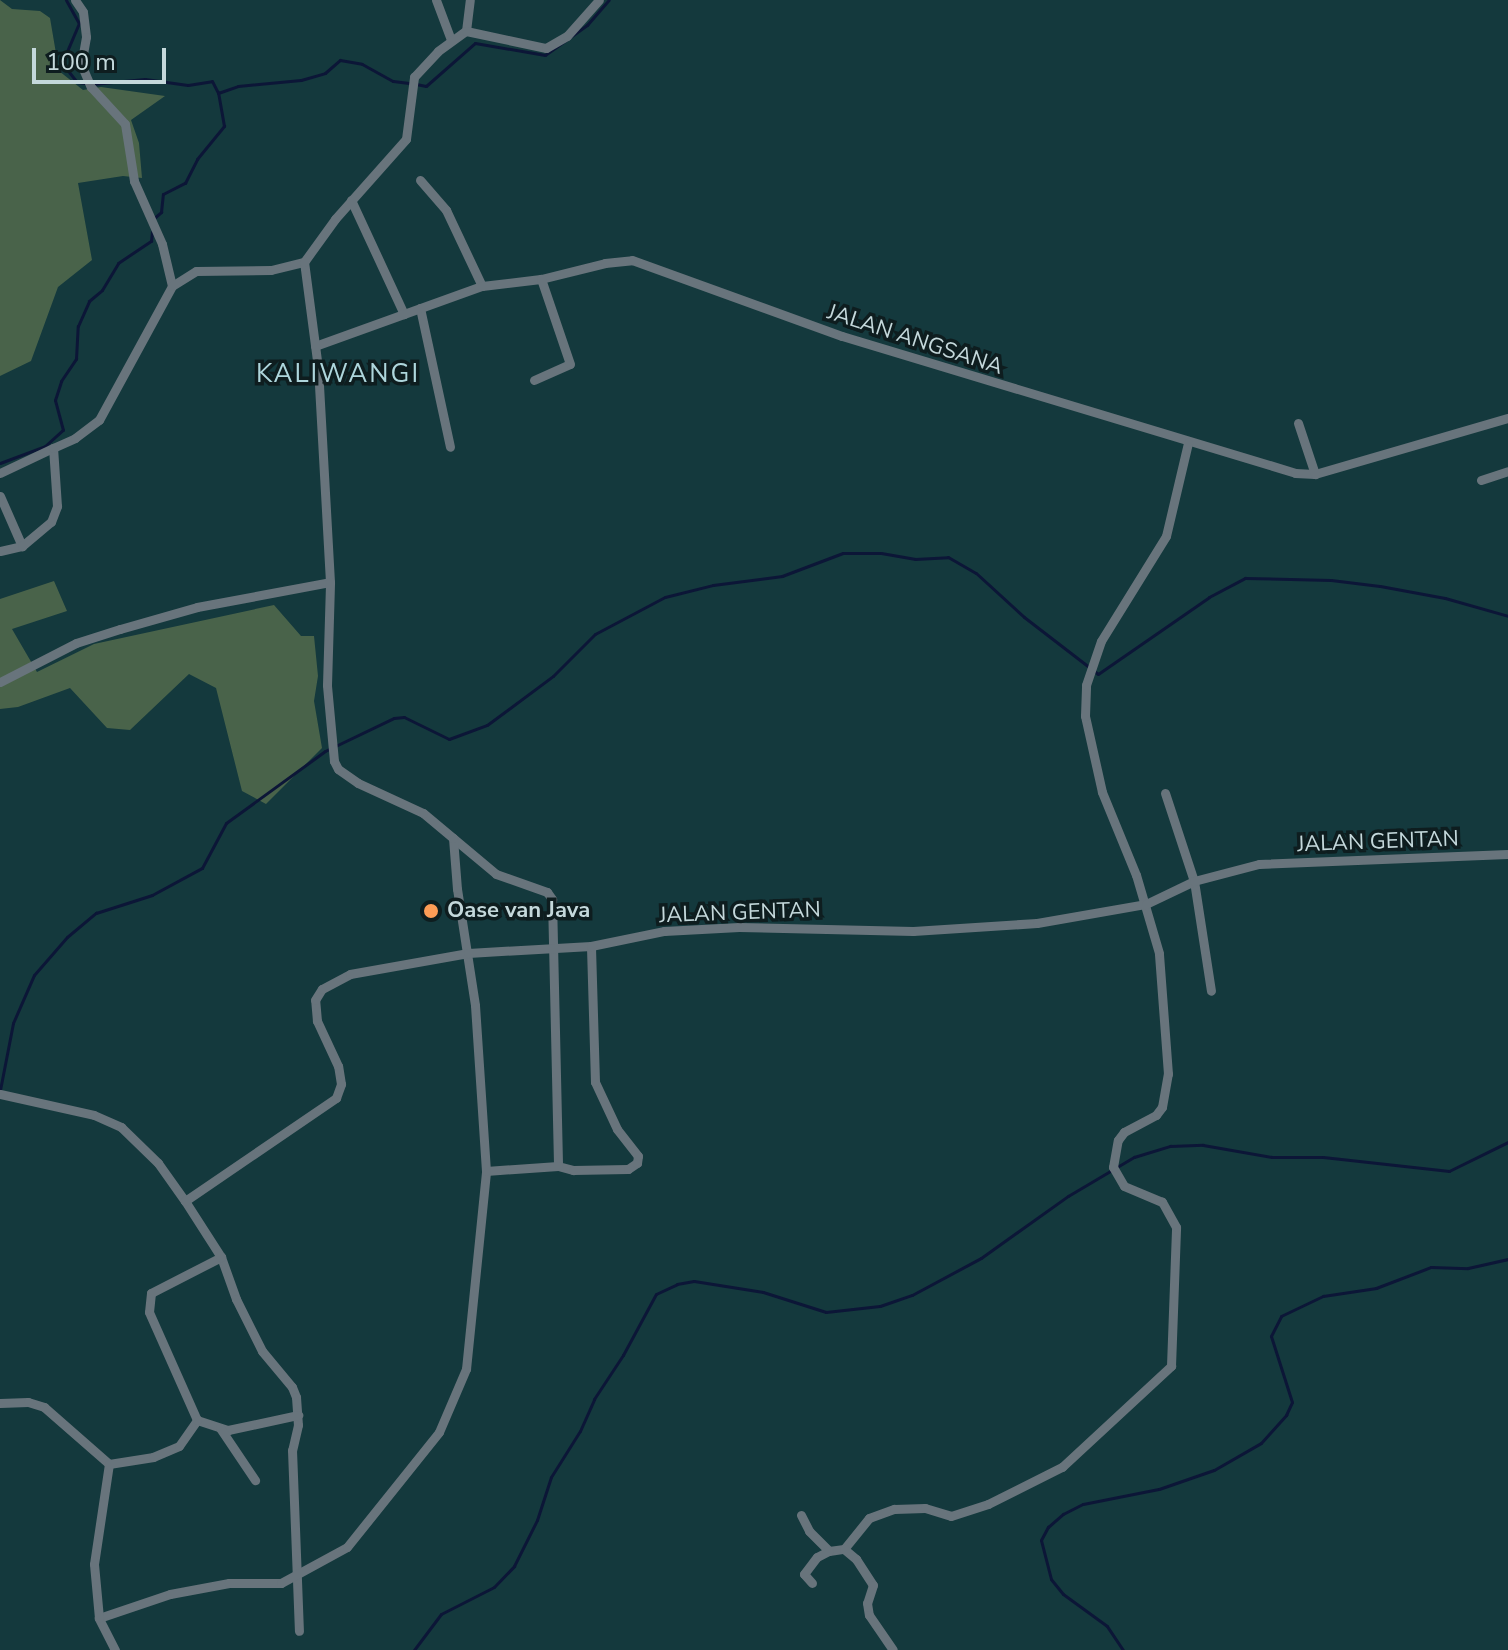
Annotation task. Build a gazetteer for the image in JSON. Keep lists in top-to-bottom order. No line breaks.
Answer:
{"streets":{"street":["JALAN ANGSANA","JALAN GENTAN"]},"districts":["KALIWANGI"],"places":["Oase van Java"],"scale_bar":"100 m"}
